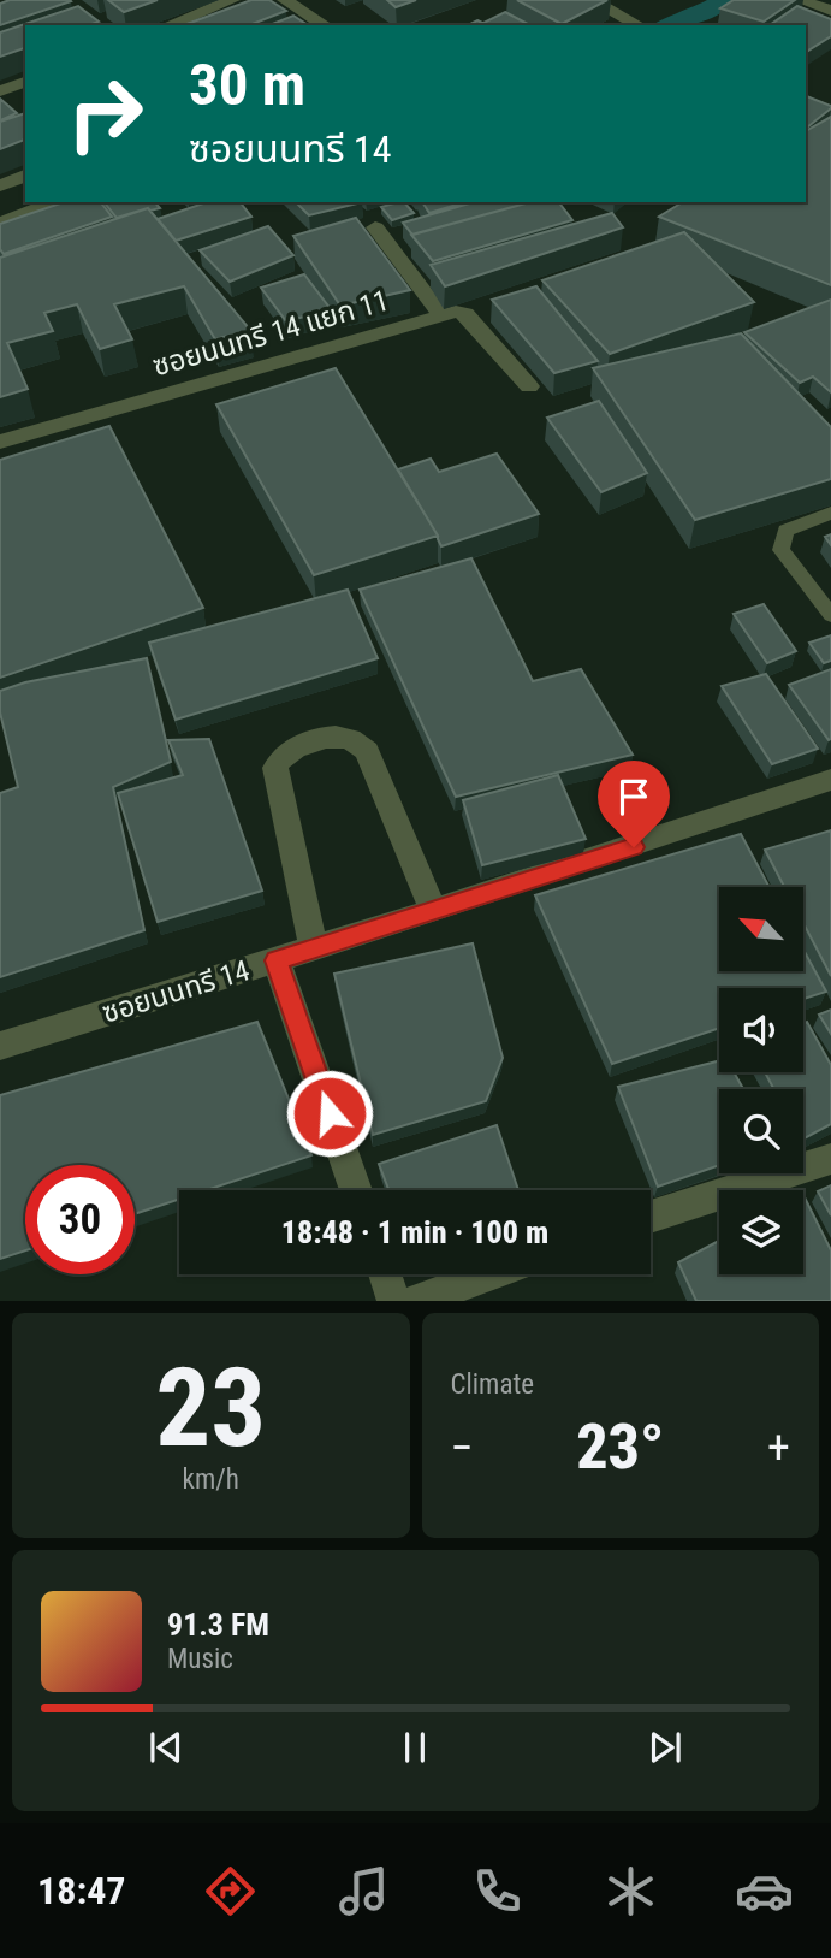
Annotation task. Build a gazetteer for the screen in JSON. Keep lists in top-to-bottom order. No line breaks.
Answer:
{"streets":{"street":["ซอยนนทรี 14 แยก 11","ซอยนนทรี 14"]},"north":"top left","page":{"turn":["30 m","ซอยนนทรี 14"],"limit":"30","trip":"18:48 · 1 min · 100 m","tile":[["23","km/h"],"Climate"],"heat":["−","23°","+"],"song":["91.3 FM","Music"],"tabs":"18:47"}}
